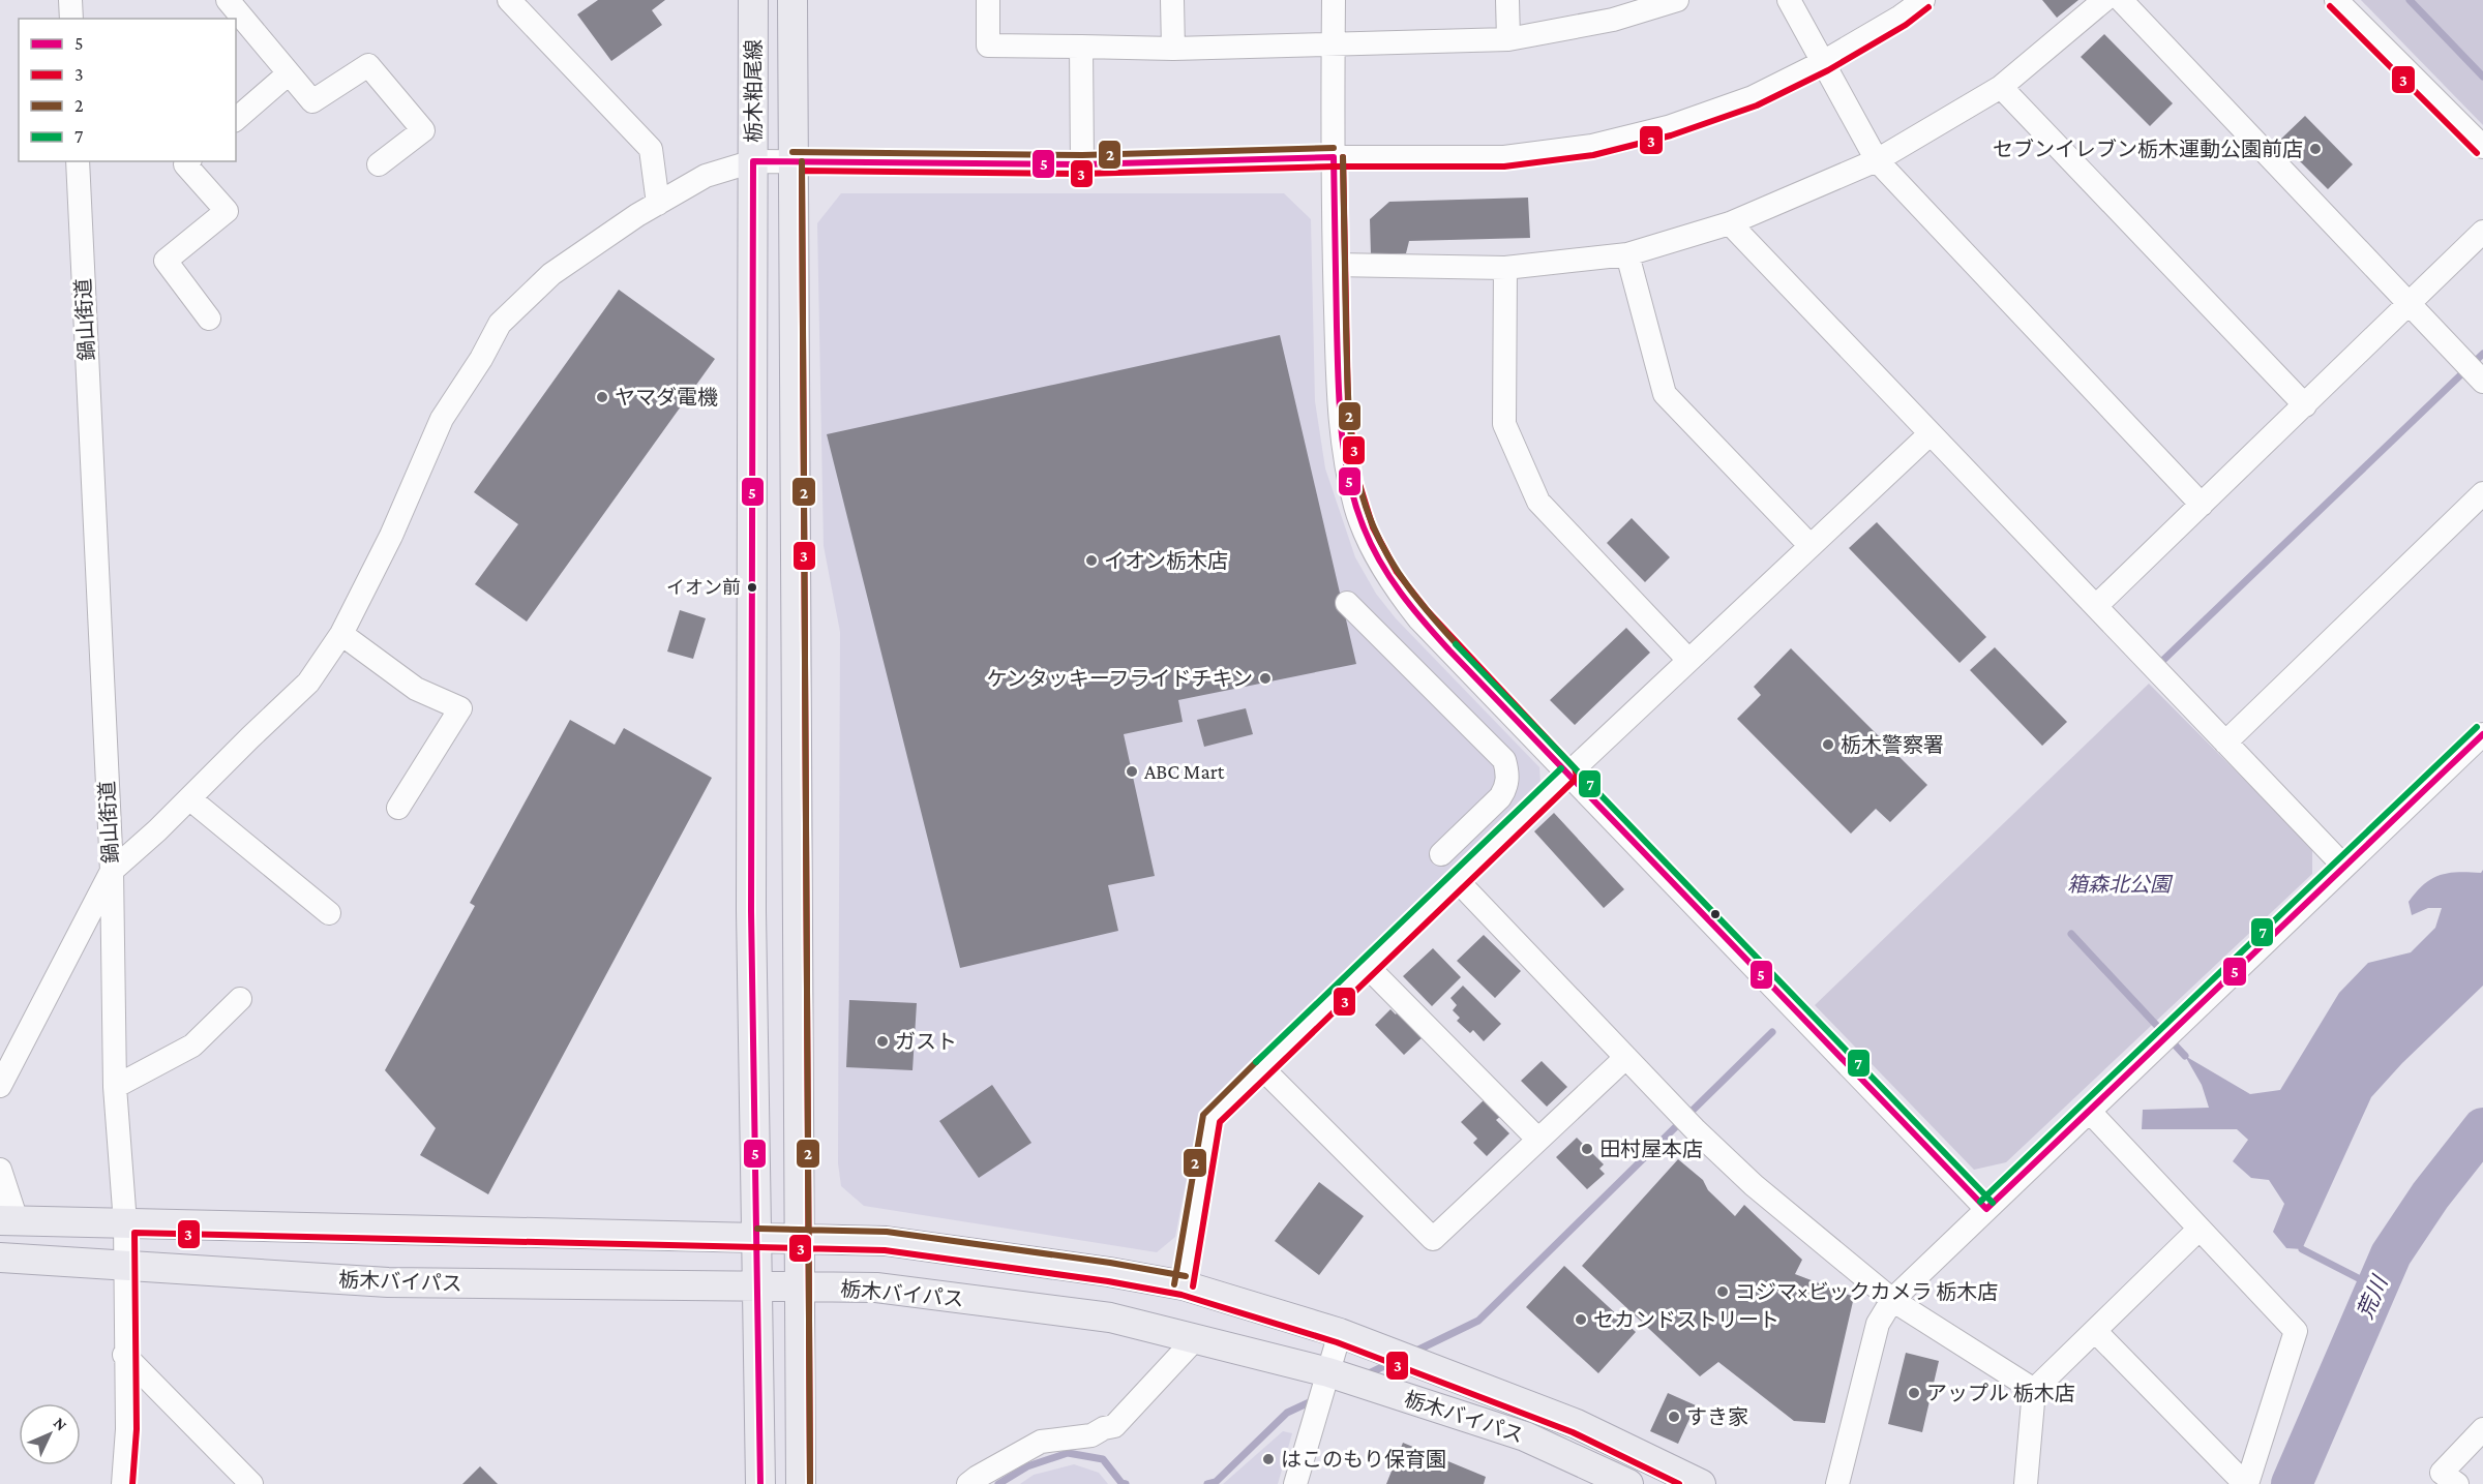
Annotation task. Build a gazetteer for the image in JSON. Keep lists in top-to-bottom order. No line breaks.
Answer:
{"streets":{"main road":["栃木粕尾線","栃木バイパス"],"street":["鍋山街道"]},"crossings":[["栃木粕尾線","栃木バイパス"],["鍋山街道","栃木バイパス"]],"water":["荒川"],"parks":["箱森北公園"],"places":["セブンイレブン栃木運動公園前店","ヤマダ電機","イオン栃木店","イオン前","ケンタッキーフライドチキン","栃木警察署","ABC Mart","ガスト","田村屋本店","コジマ×ビックカメラ 栃木店","セカンドストリート","アップル 栃木店","すき家","はこのもり保育園"],"lines":["transit line 3","transit line 2","transit line 5","transit line 7"],"legend":["5","3","2","7"],"north":"top right"}
